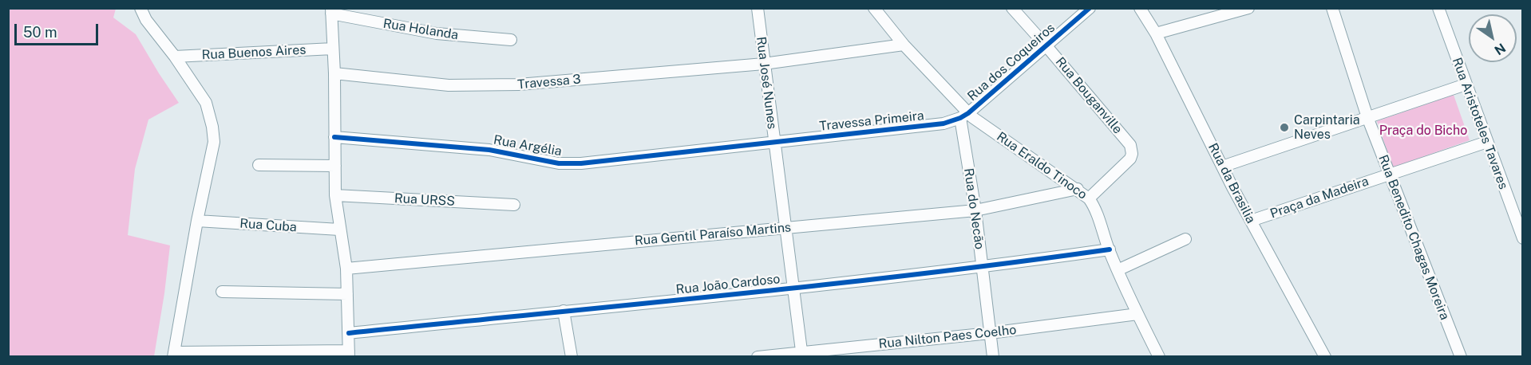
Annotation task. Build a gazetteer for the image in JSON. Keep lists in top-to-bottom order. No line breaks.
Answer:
{"streets":{"street":["Rua Holanda","Rua Buenos Aires","Rua dos Coqueiros","Travessa 3","Rua José Nunes","Rua Bouganville","Travessa Primeira","Rua Aristoteles Tavares","Rua Argélia","Rua Eraldo Tinoco","Rua da Brasilia","Praça da Madeira","Rua URSS","Rua do Necão","Rua Cuba","Rua Gentil Paraíso Martins","Rua Benedito Chagas Moreira","Rua João Cardoso","Rua Nilton Paes Coelho"]},"crossings":[["Rua dos Coqueiros","Rua Bouganville"],["Rua dos Coqueiros","Travessa Primeira"],["Rua dos Coqueiros","Rua Eraldo Tinoco"],["Rua dos Coqueiros","Rua do Necão"],["Travessa 3","Rua José Nunes"],["Travessa 3","Rua Eraldo Tinoco"],["Rua José Nunes","Travessa Primeira"],["Rua José Nunes","Rua Argélia"],["Rua José Nunes","Rua Gentil Paraíso Martins"],["Rua José Nunes","Rua João Cardoso"],["Rua José Nunes","Rua Nilton Paes Coelho"],["Rua Bouganville","Rua Eraldo Tinoco"],["Travessa Primeira","Rua Argélia"],["Travessa Primeira","Rua Eraldo Tinoco"],["Travessa Primeira","Rua do Necão"],["Rua Aristoteles Tavares","Praça da Madeira"],["Rua Eraldo Tinoco","Rua do Necão"],["Rua Eraldo Tinoco","Rua Gentil Paraíso Martins"],["Rua Eraldo Tinoco","Rua João Cardoso"],["Rua Eraldo Tinoco","Rua Nilton Paes Coelho"],["Rua da Brasilia","Praça da Madeira"],["Praça da Madeira","Rua Benedito Chagas Moreira"],["Rua do Necão","Rua Gentil Paraíso Martins"],["Rua do Necão","Rua João Cardoso"],["Rua do Necão","Rua Nilton Paes Coelho"]],"parks":["Praça do Bicho"],"places":["Carpintaria Neves"],"scale_bar":"50 m","north":"bottom right"}
